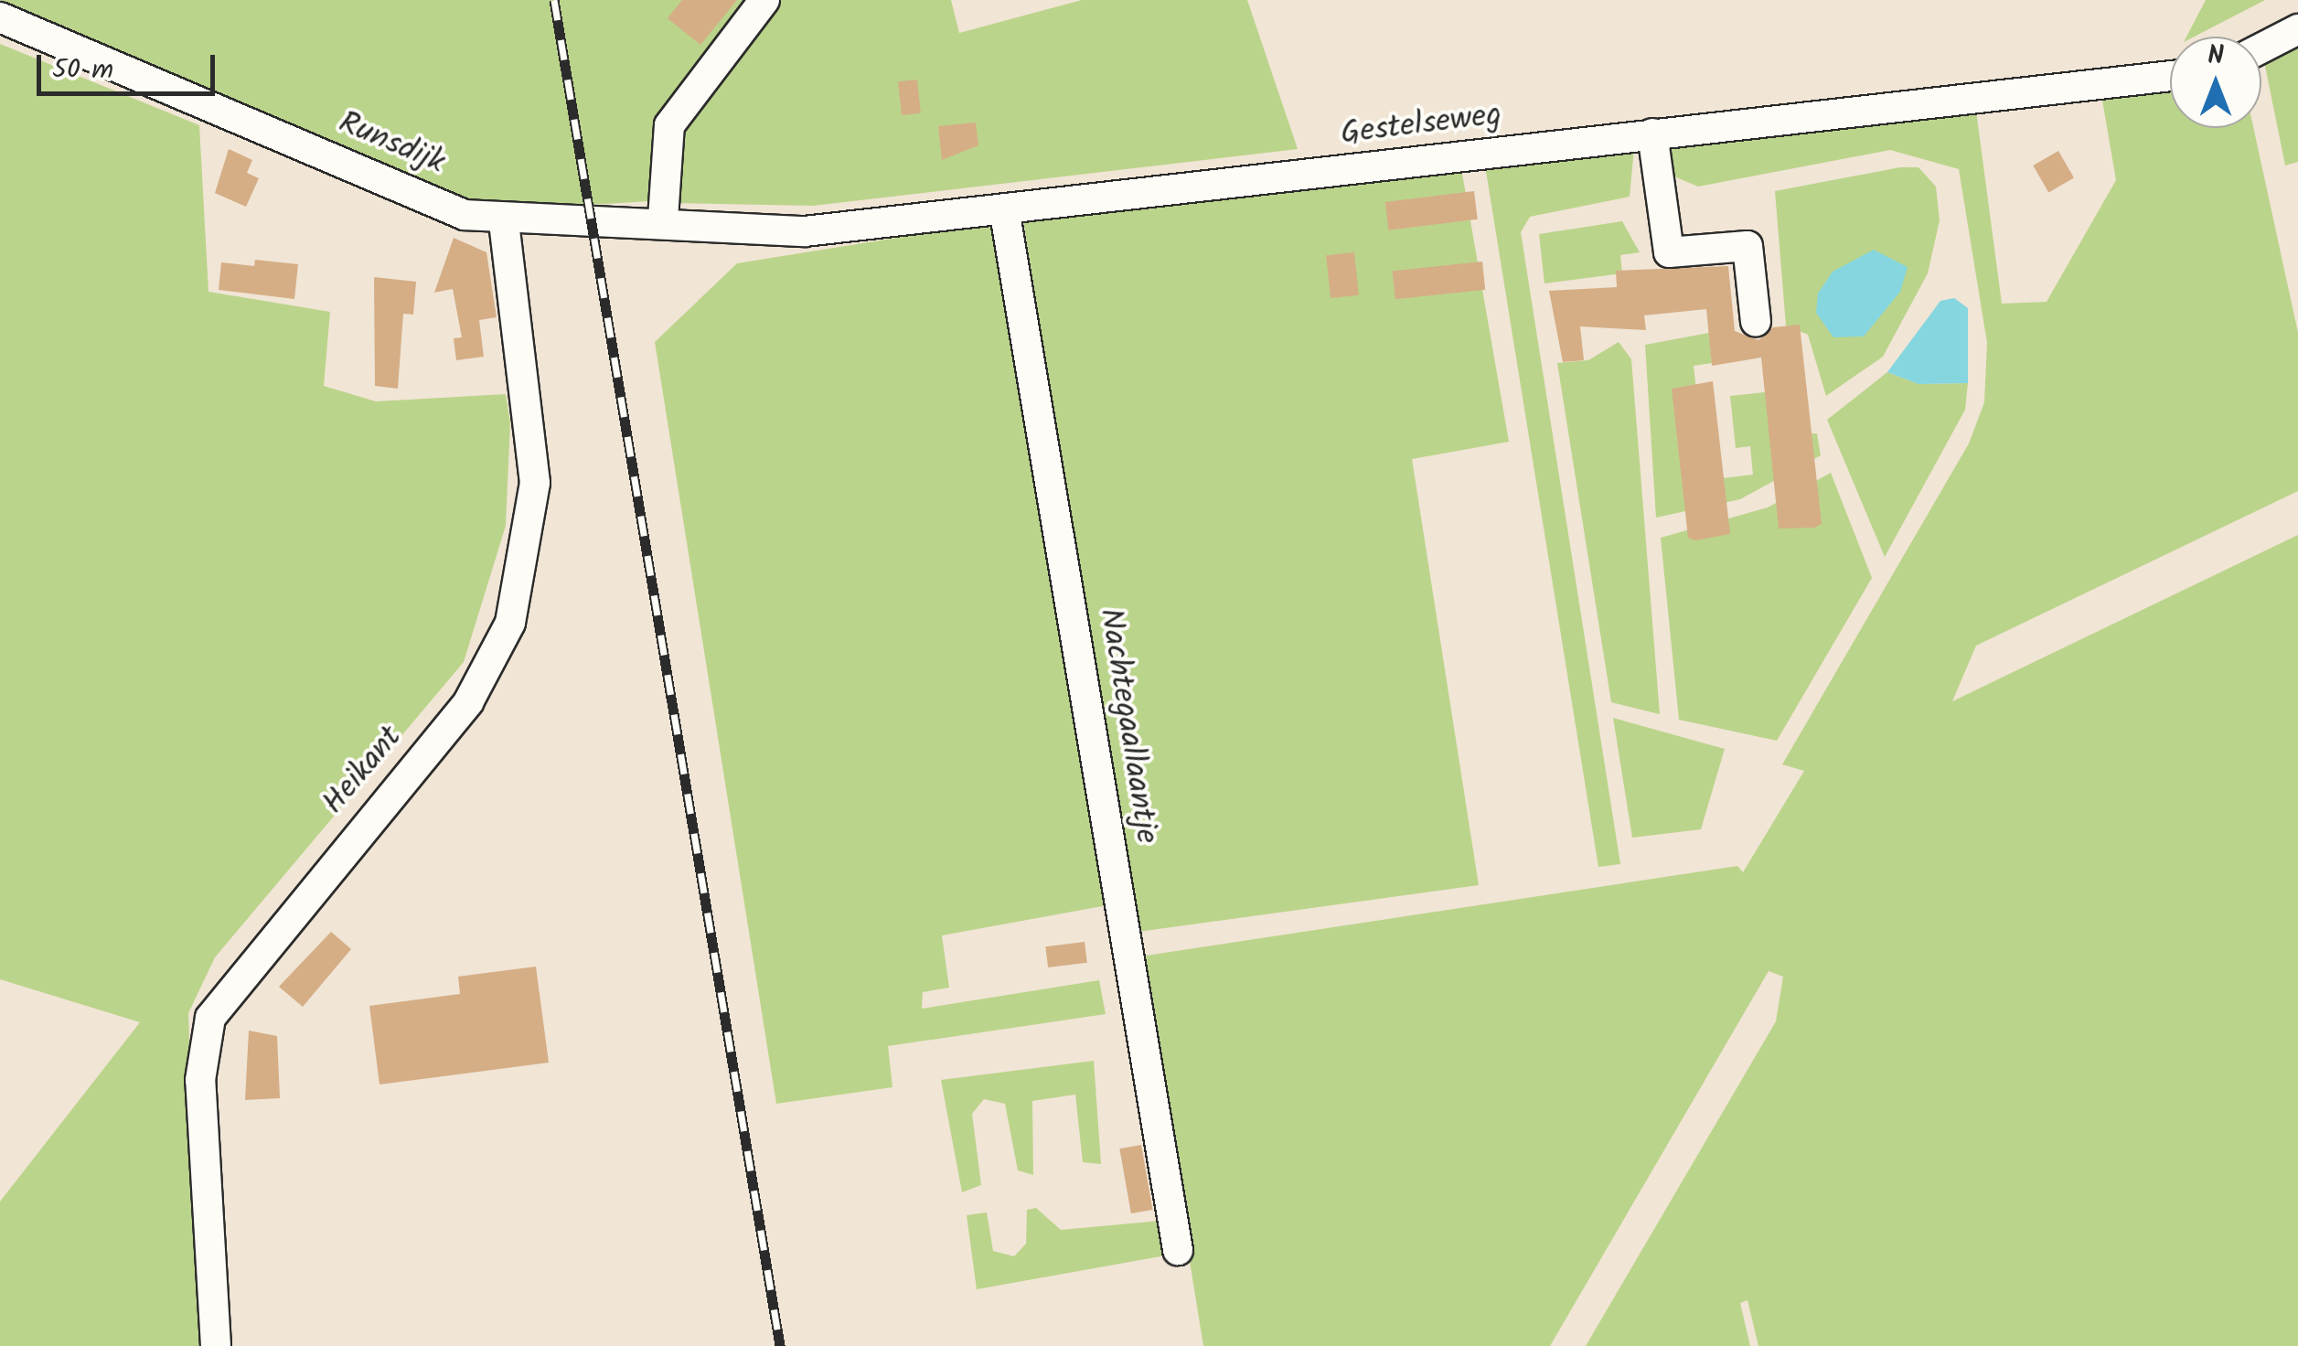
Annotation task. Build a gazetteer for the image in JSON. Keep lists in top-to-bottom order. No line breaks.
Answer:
{"streets":{"street":["Gestelseweg","Runsdijk","Nachtegaallaantje","Heikant"]},"crossings":[["Gestelseweg","Runsdijk"],["Gestelseweg","Nachtegaallaantje"],["Gestelseweg","Heikant"],["Runsdijk","Heikant"]],"scale_bar":"50 m","north":"top"}
